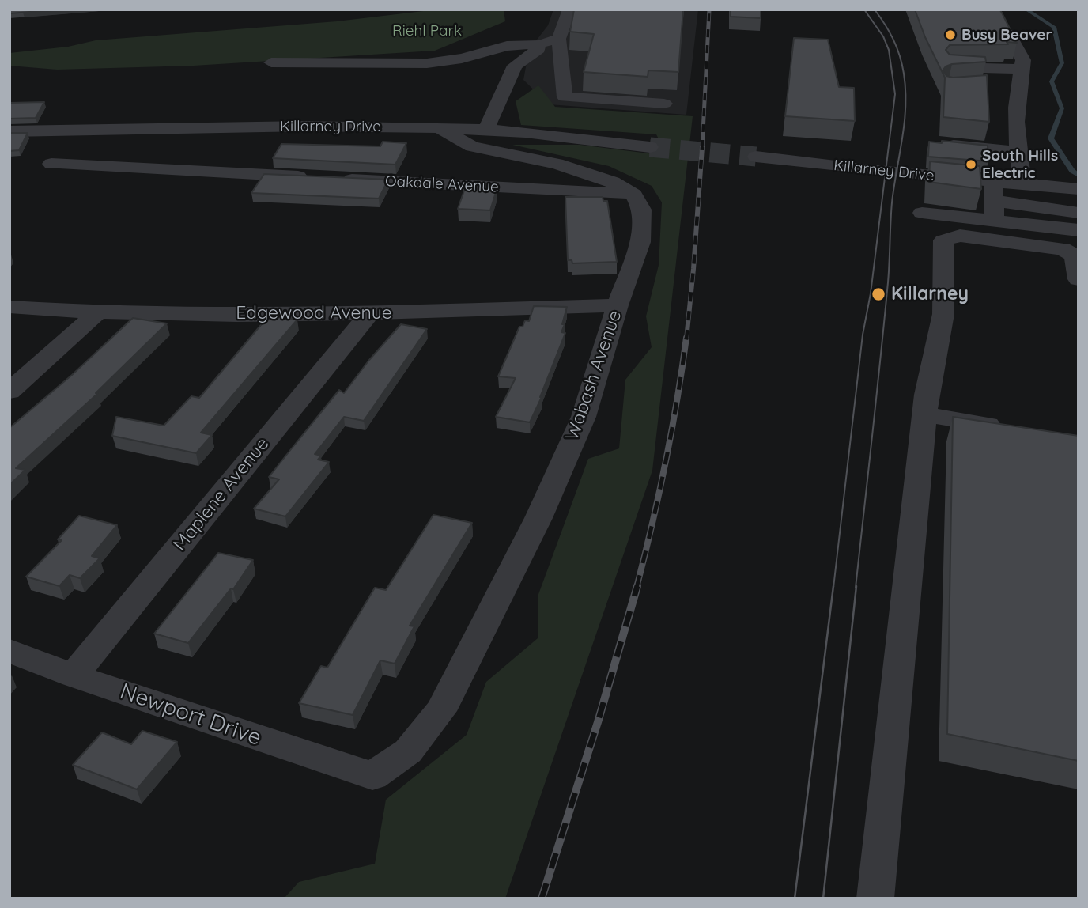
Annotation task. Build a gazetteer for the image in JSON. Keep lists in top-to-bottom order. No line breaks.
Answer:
{"streets":{"street":["Killarney Drive","Oakdale Avenue","Edgewood Avenue","Wabash Avenue","Maplene Avenue","Newport Drive"]},"crossings":[["Oakdale Avenue","Wabash Avenue"],["Edgewood Avenue","Wabash Avenue"],["Edgewood Avenue","Maplene Avenue"],["Wabash Avenue","Newport Drive"],["Maplene Avenue","Newport Drive"]],"parks":["Riehl Park"],"places":["Busy Beaver","South Hills Electric","Killarney"]}
